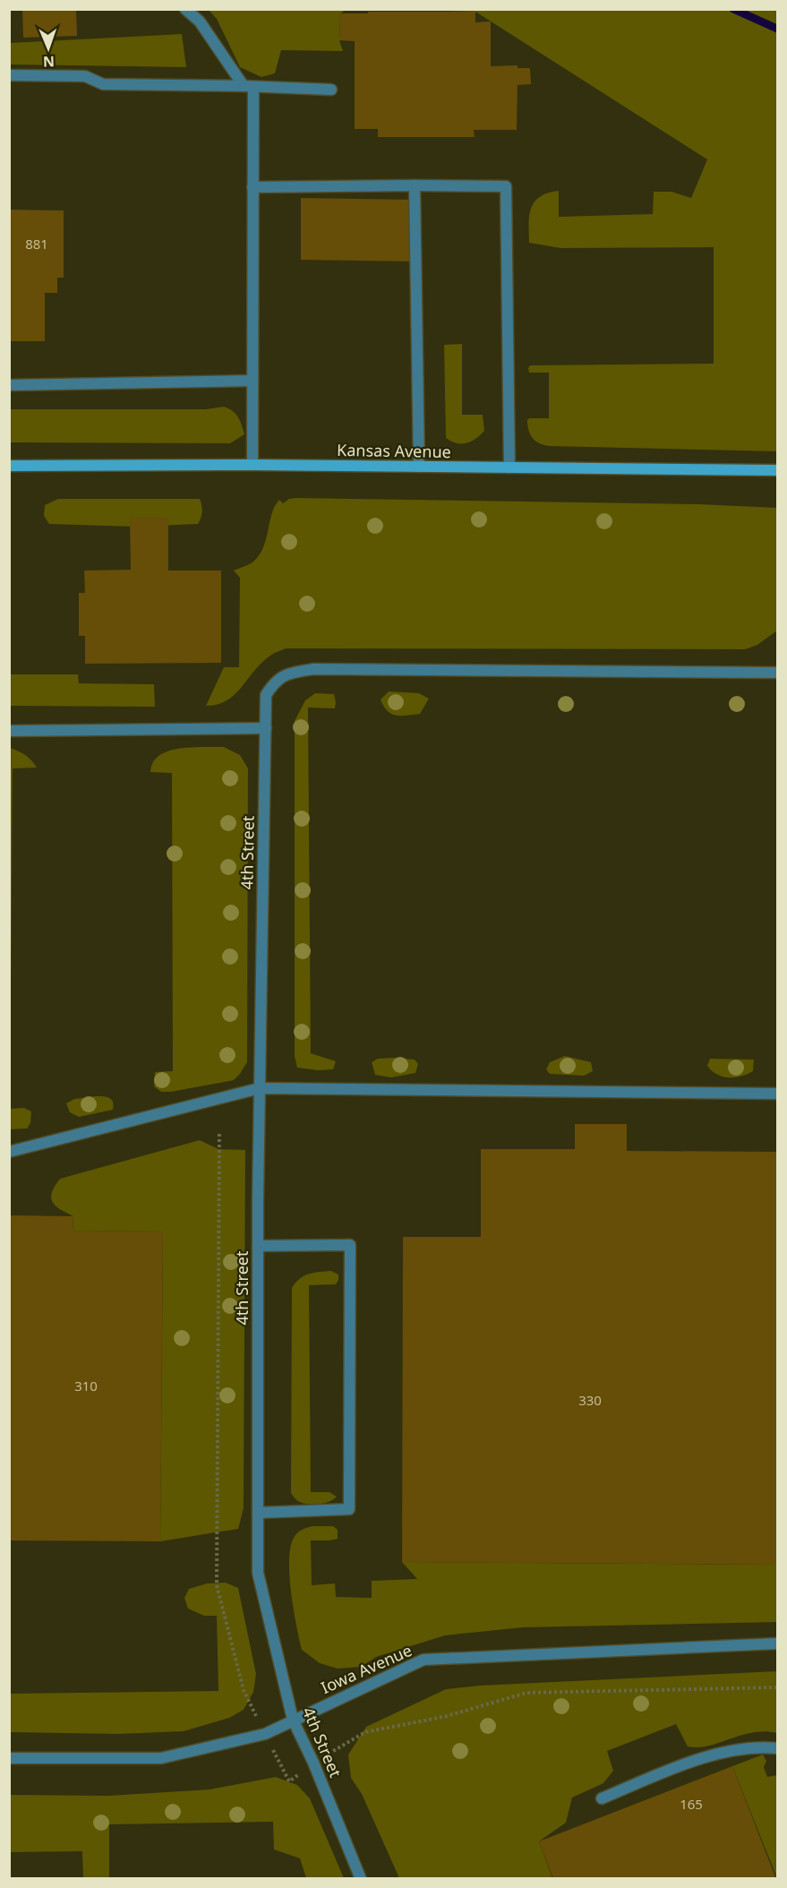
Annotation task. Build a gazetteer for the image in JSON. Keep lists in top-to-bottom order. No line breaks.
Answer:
{"streets":{"street":["Kansas Avenue","4th Street","Iowa Avenue"]},"crossings":[["4th Street","Iowa Avenue"]],"house_numbers":["881","310","330","165"],"north":"bottom"}
